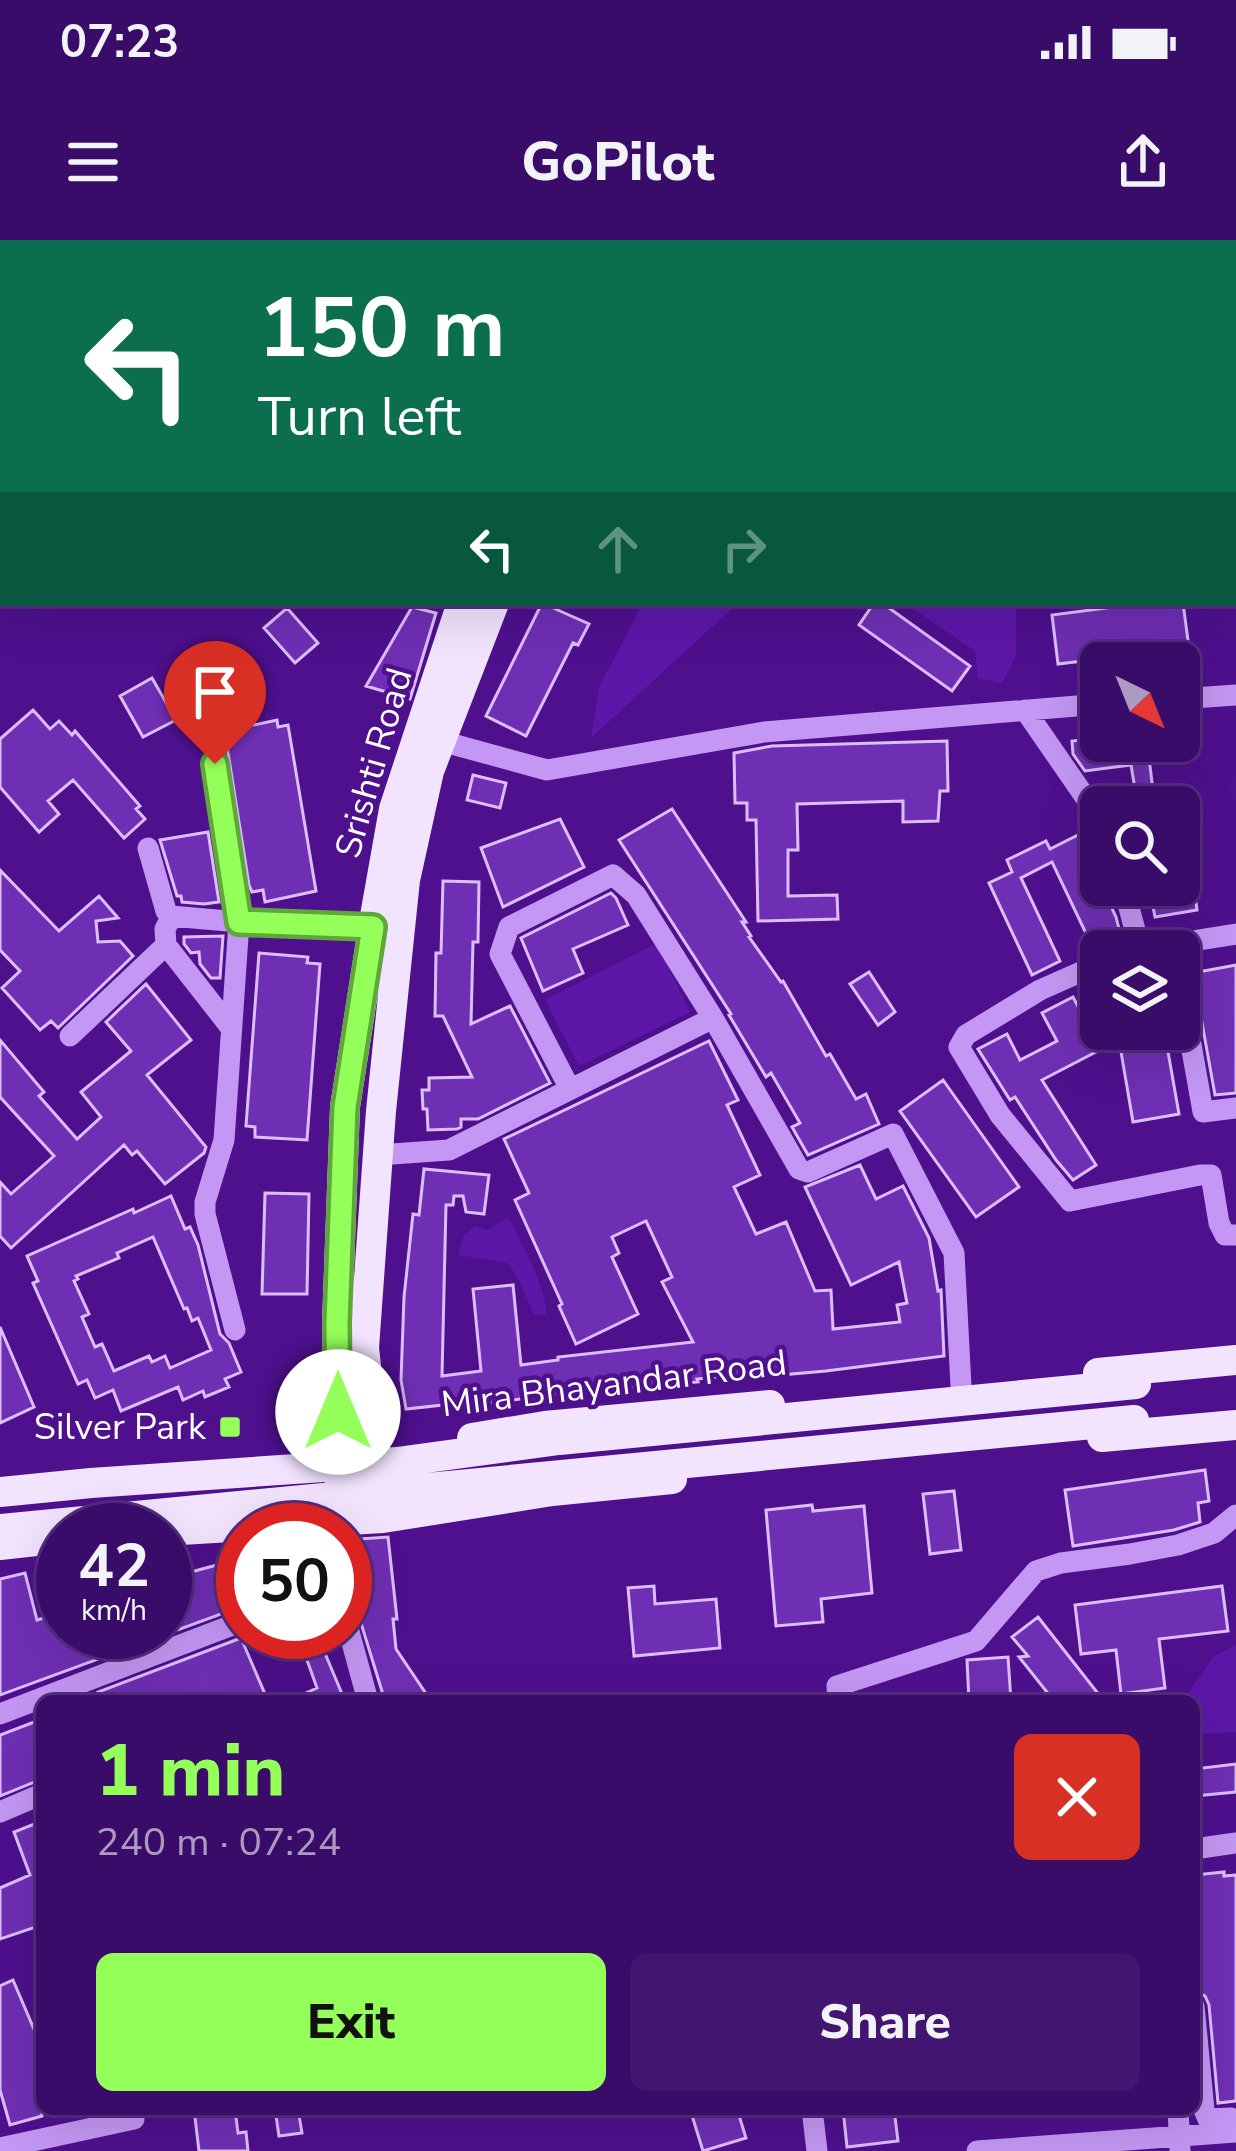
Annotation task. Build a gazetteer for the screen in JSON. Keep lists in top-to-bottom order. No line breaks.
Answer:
{"streets":{"main road":["Srishti Road","Mira Bhayandar Road"]},"crossings":[["Srishti Road","Mira Bhayandar Road"]],"places":{"transit":["Silver Park"]},"north":"bottom right","page":{"status":"07:23","header":"GoPilot","turn":["150 m","Turn left"],"speed":"42 km/h","limit":"50","heading":["1 min","240 m · 07:24"],"buttons":["Exit","Share"]}}
